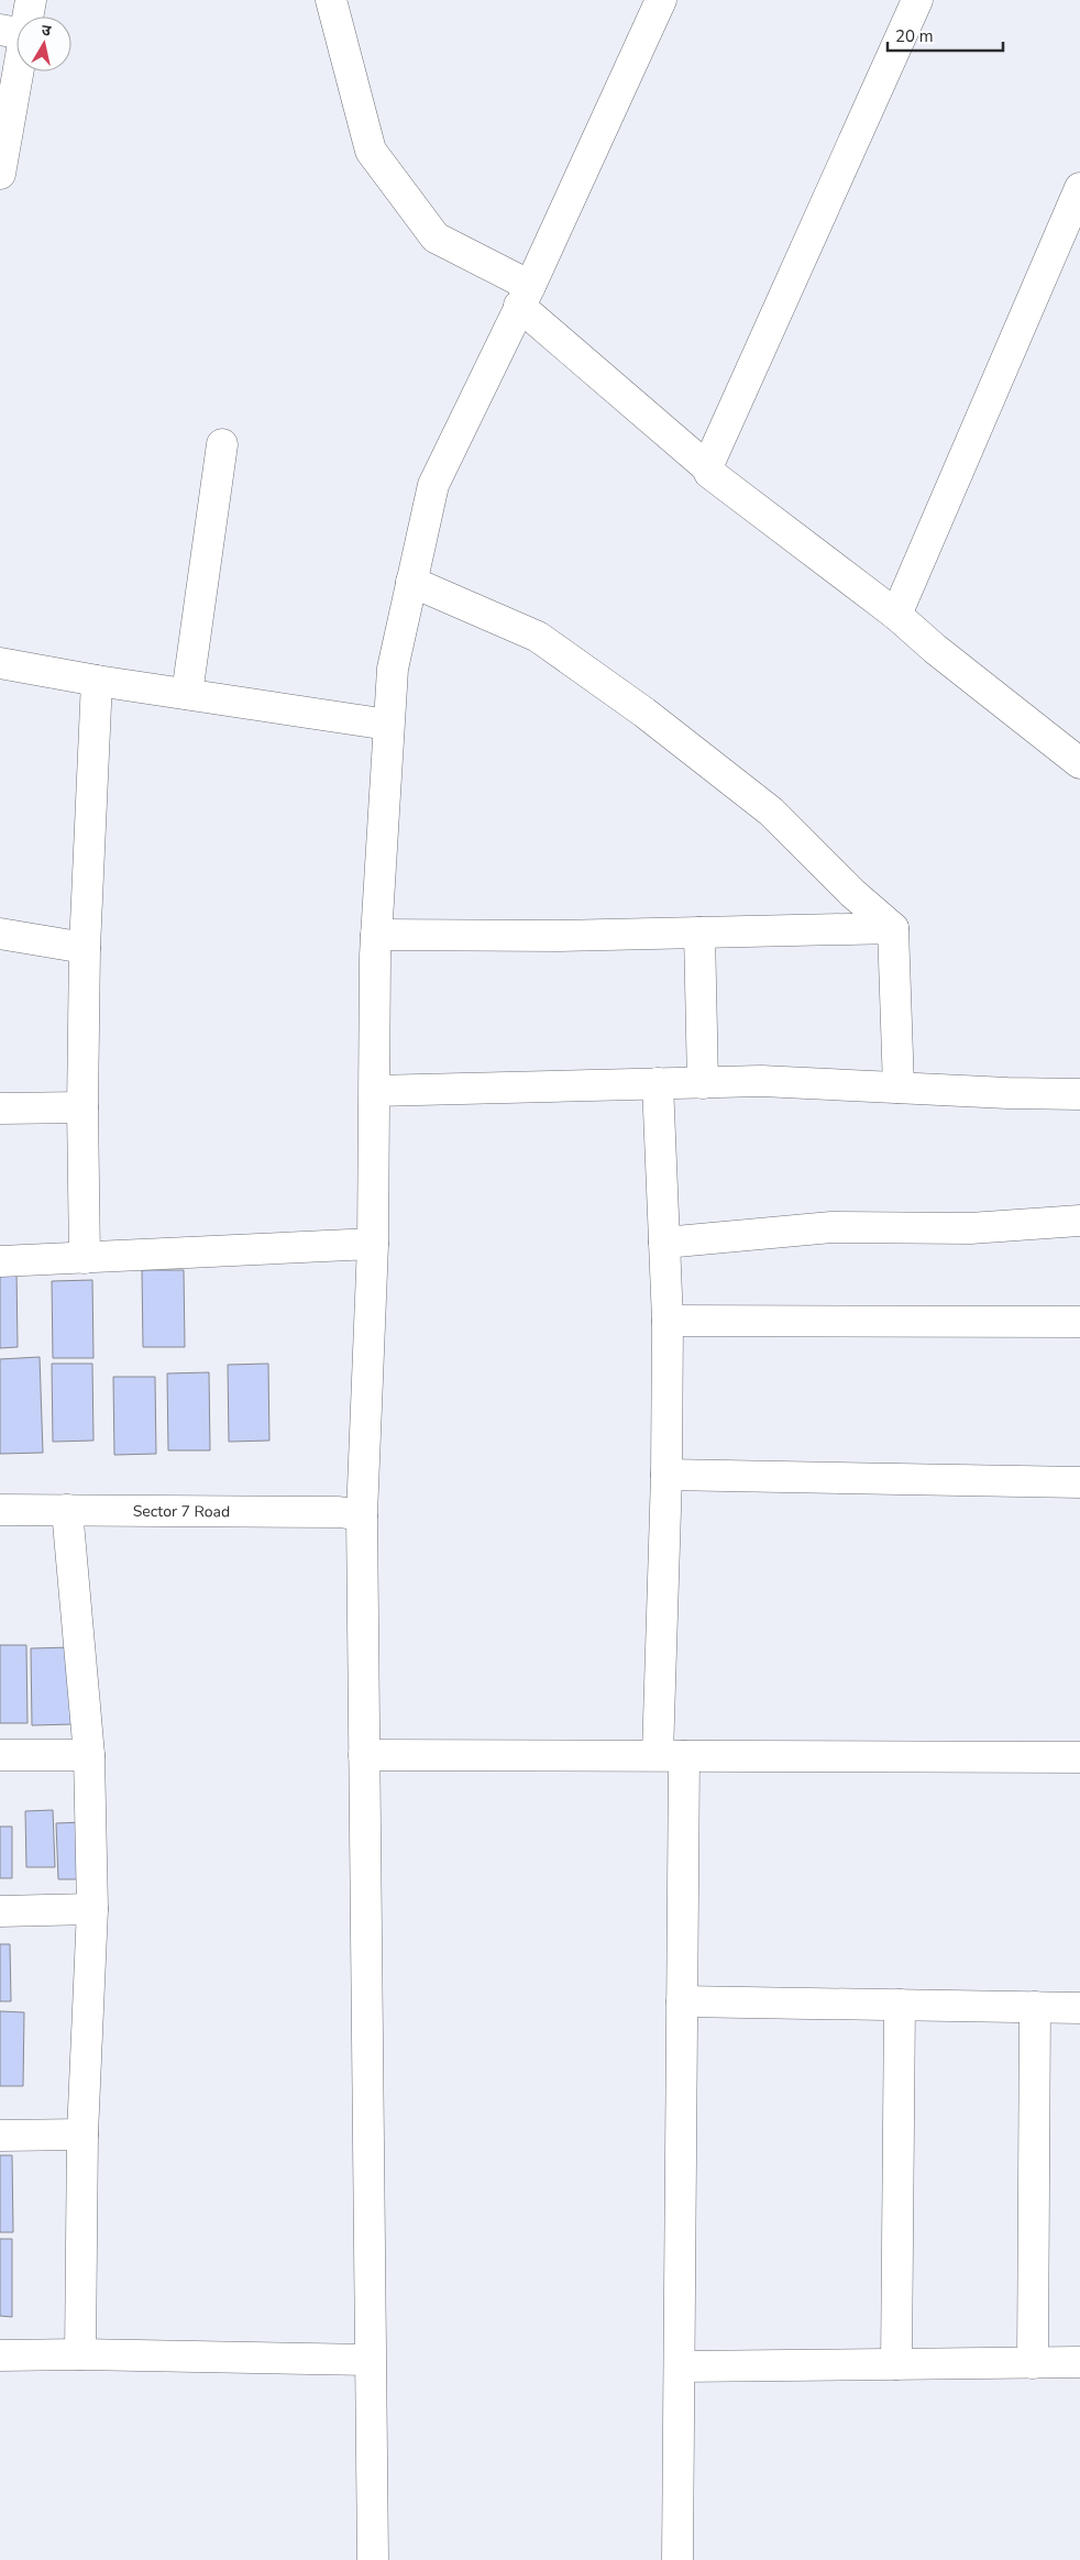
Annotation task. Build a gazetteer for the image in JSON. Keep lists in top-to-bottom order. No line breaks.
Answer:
{"streets":{"street":["Sector 7 Road"]},"scale_bar":"20 m","north":"top"}
